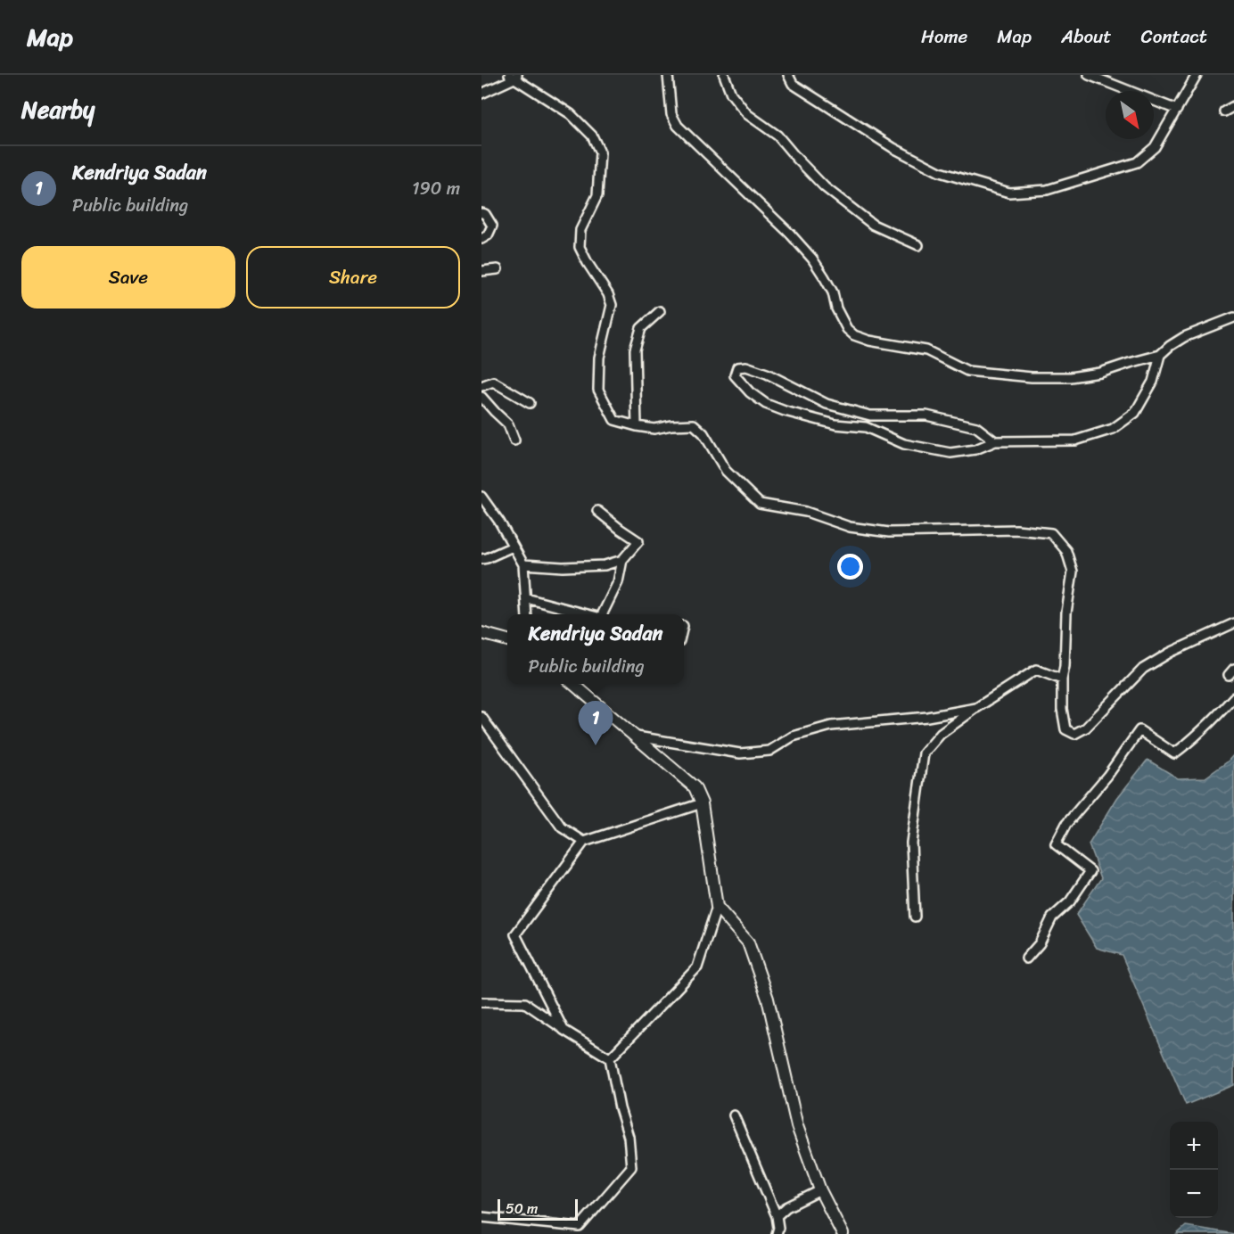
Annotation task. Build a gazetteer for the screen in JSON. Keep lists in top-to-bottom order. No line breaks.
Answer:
{"scale_bar":"50 m","north":"bottom right","page":{"header":"Map","nav":["Home","Map","About","Contact"],"heading":"Nearby","list":[{"mark":"1","name":"Kendriya Sadan","note":"Public building","value":"190 m"}],"buttons":["Save","Share"],"popup":["Kendriya Sadan","Public building"],"pins":"1","map_buttons":["+","−"],"scale":"50 m"}}
